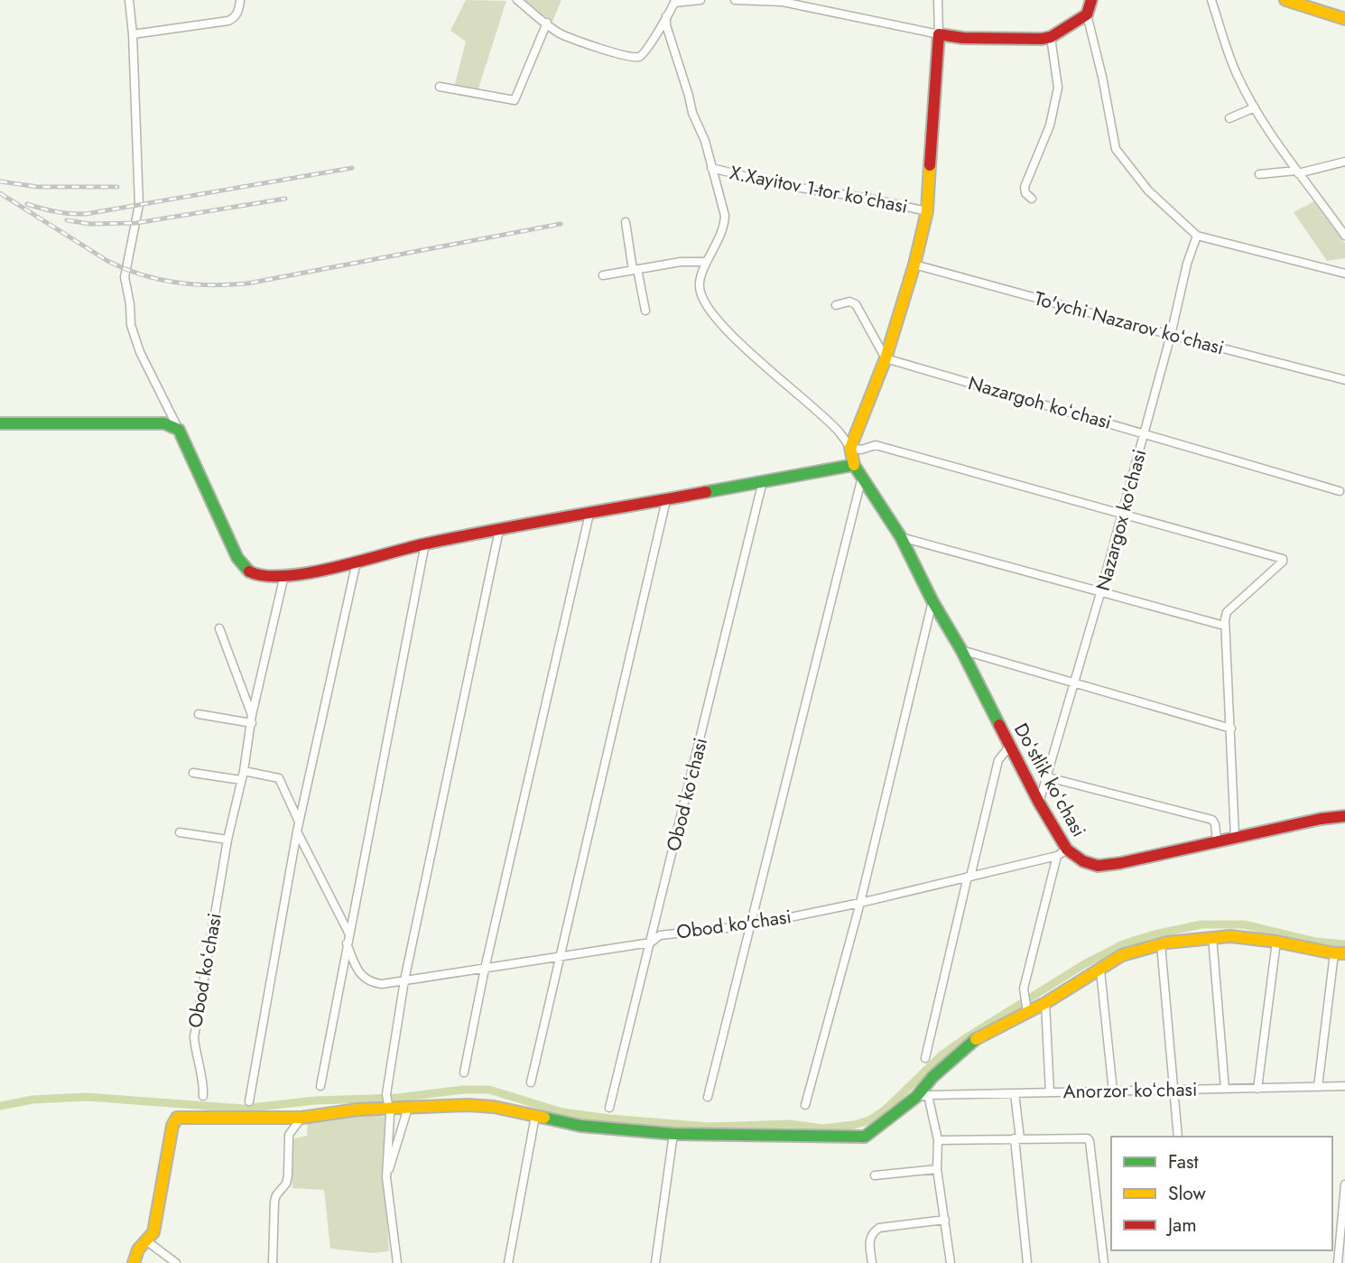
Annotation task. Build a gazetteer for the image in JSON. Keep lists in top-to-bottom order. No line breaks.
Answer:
{"streets":{"street":["X.Xayitov 1-tor koʼchasi","To'ychi Nazarov koʻchasi","Nazargoh koʻchasi","Nazargox ko'chasi","Doʻstlik koʻchasi","Obod koʻchasi","Obod ko'chasi","Anorzor koʻchasi"]},"crossings":[["To'ychi Nazarov koʻchasi","Nazargox ko'chasi"],["Nazargoh koʻchasi","Nazargox ko'chasi"],["Nazargox ko'chasi","Doʻstlik koʻchasi"],["Doʻstlik koʻchasi","Obod ko'chasi"],["Obod koʻchasi","Obod ko'chasi"]],"legend":["Fast","Slow","Jam"]}
